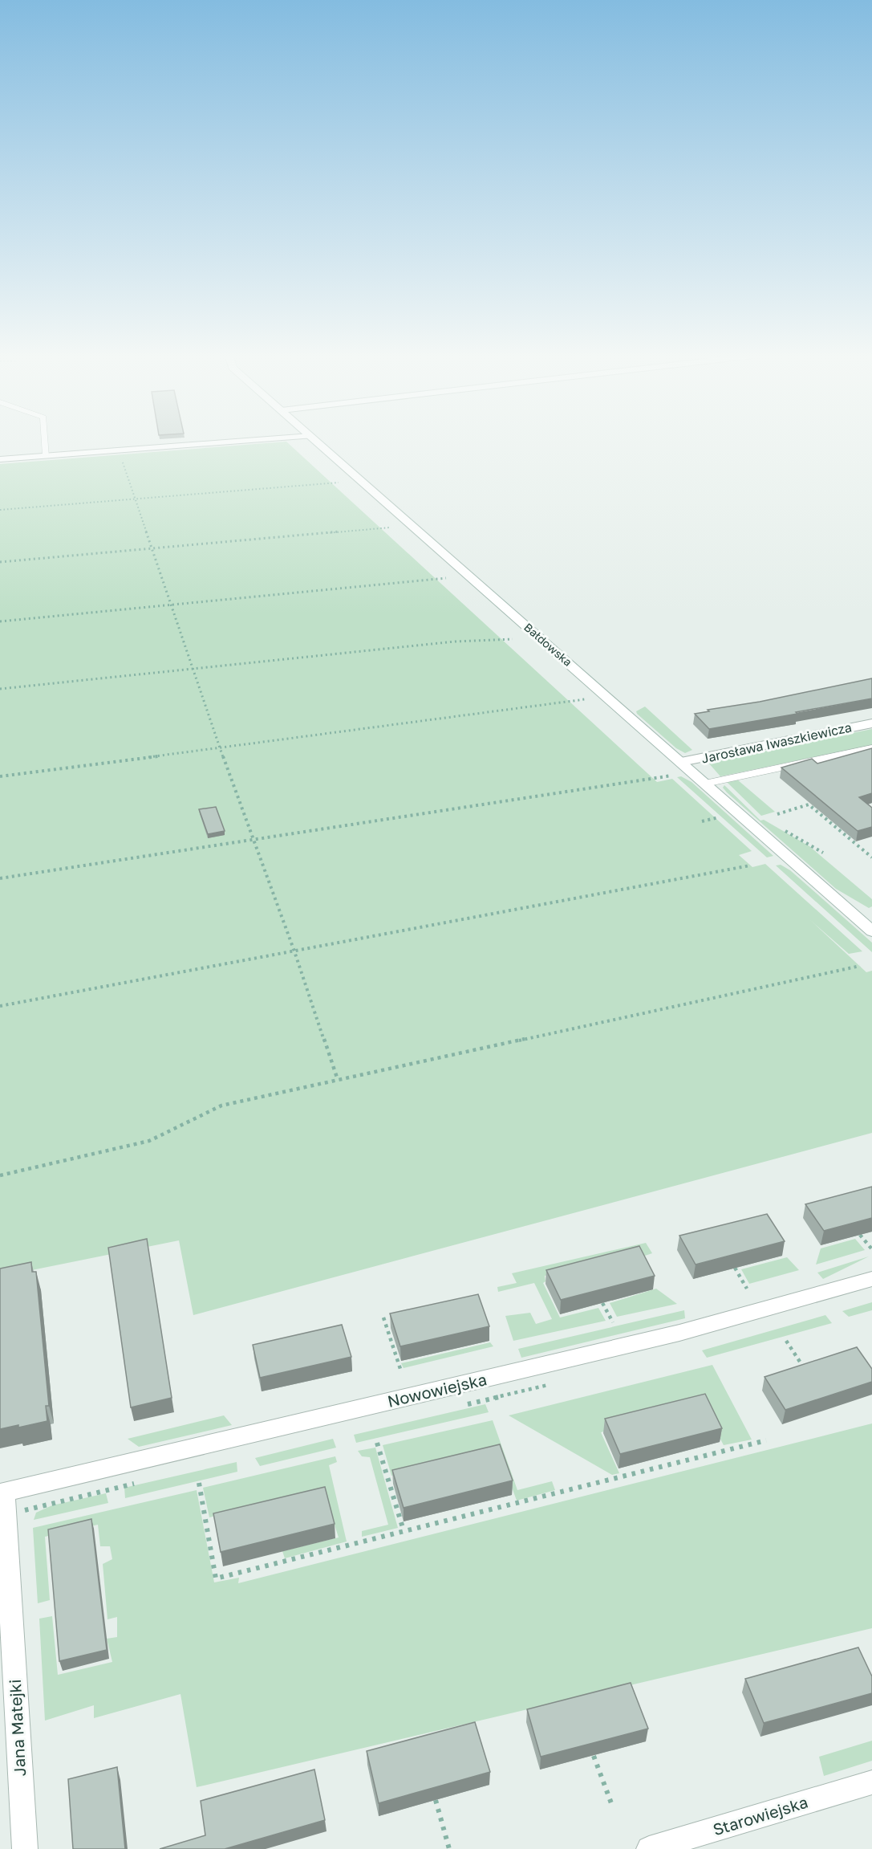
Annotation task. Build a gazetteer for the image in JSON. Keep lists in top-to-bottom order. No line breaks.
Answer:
{"streets":{"street":["Bałdowska","Jarosława Iwaszkiewicza","Nowowiejska","Jana Matejki","Starowiejska"]},"crossings":[["Bałdowska","Jarosława Iwaszkiewicza"],["Nowowiejska","Jana Matejki"]]}
